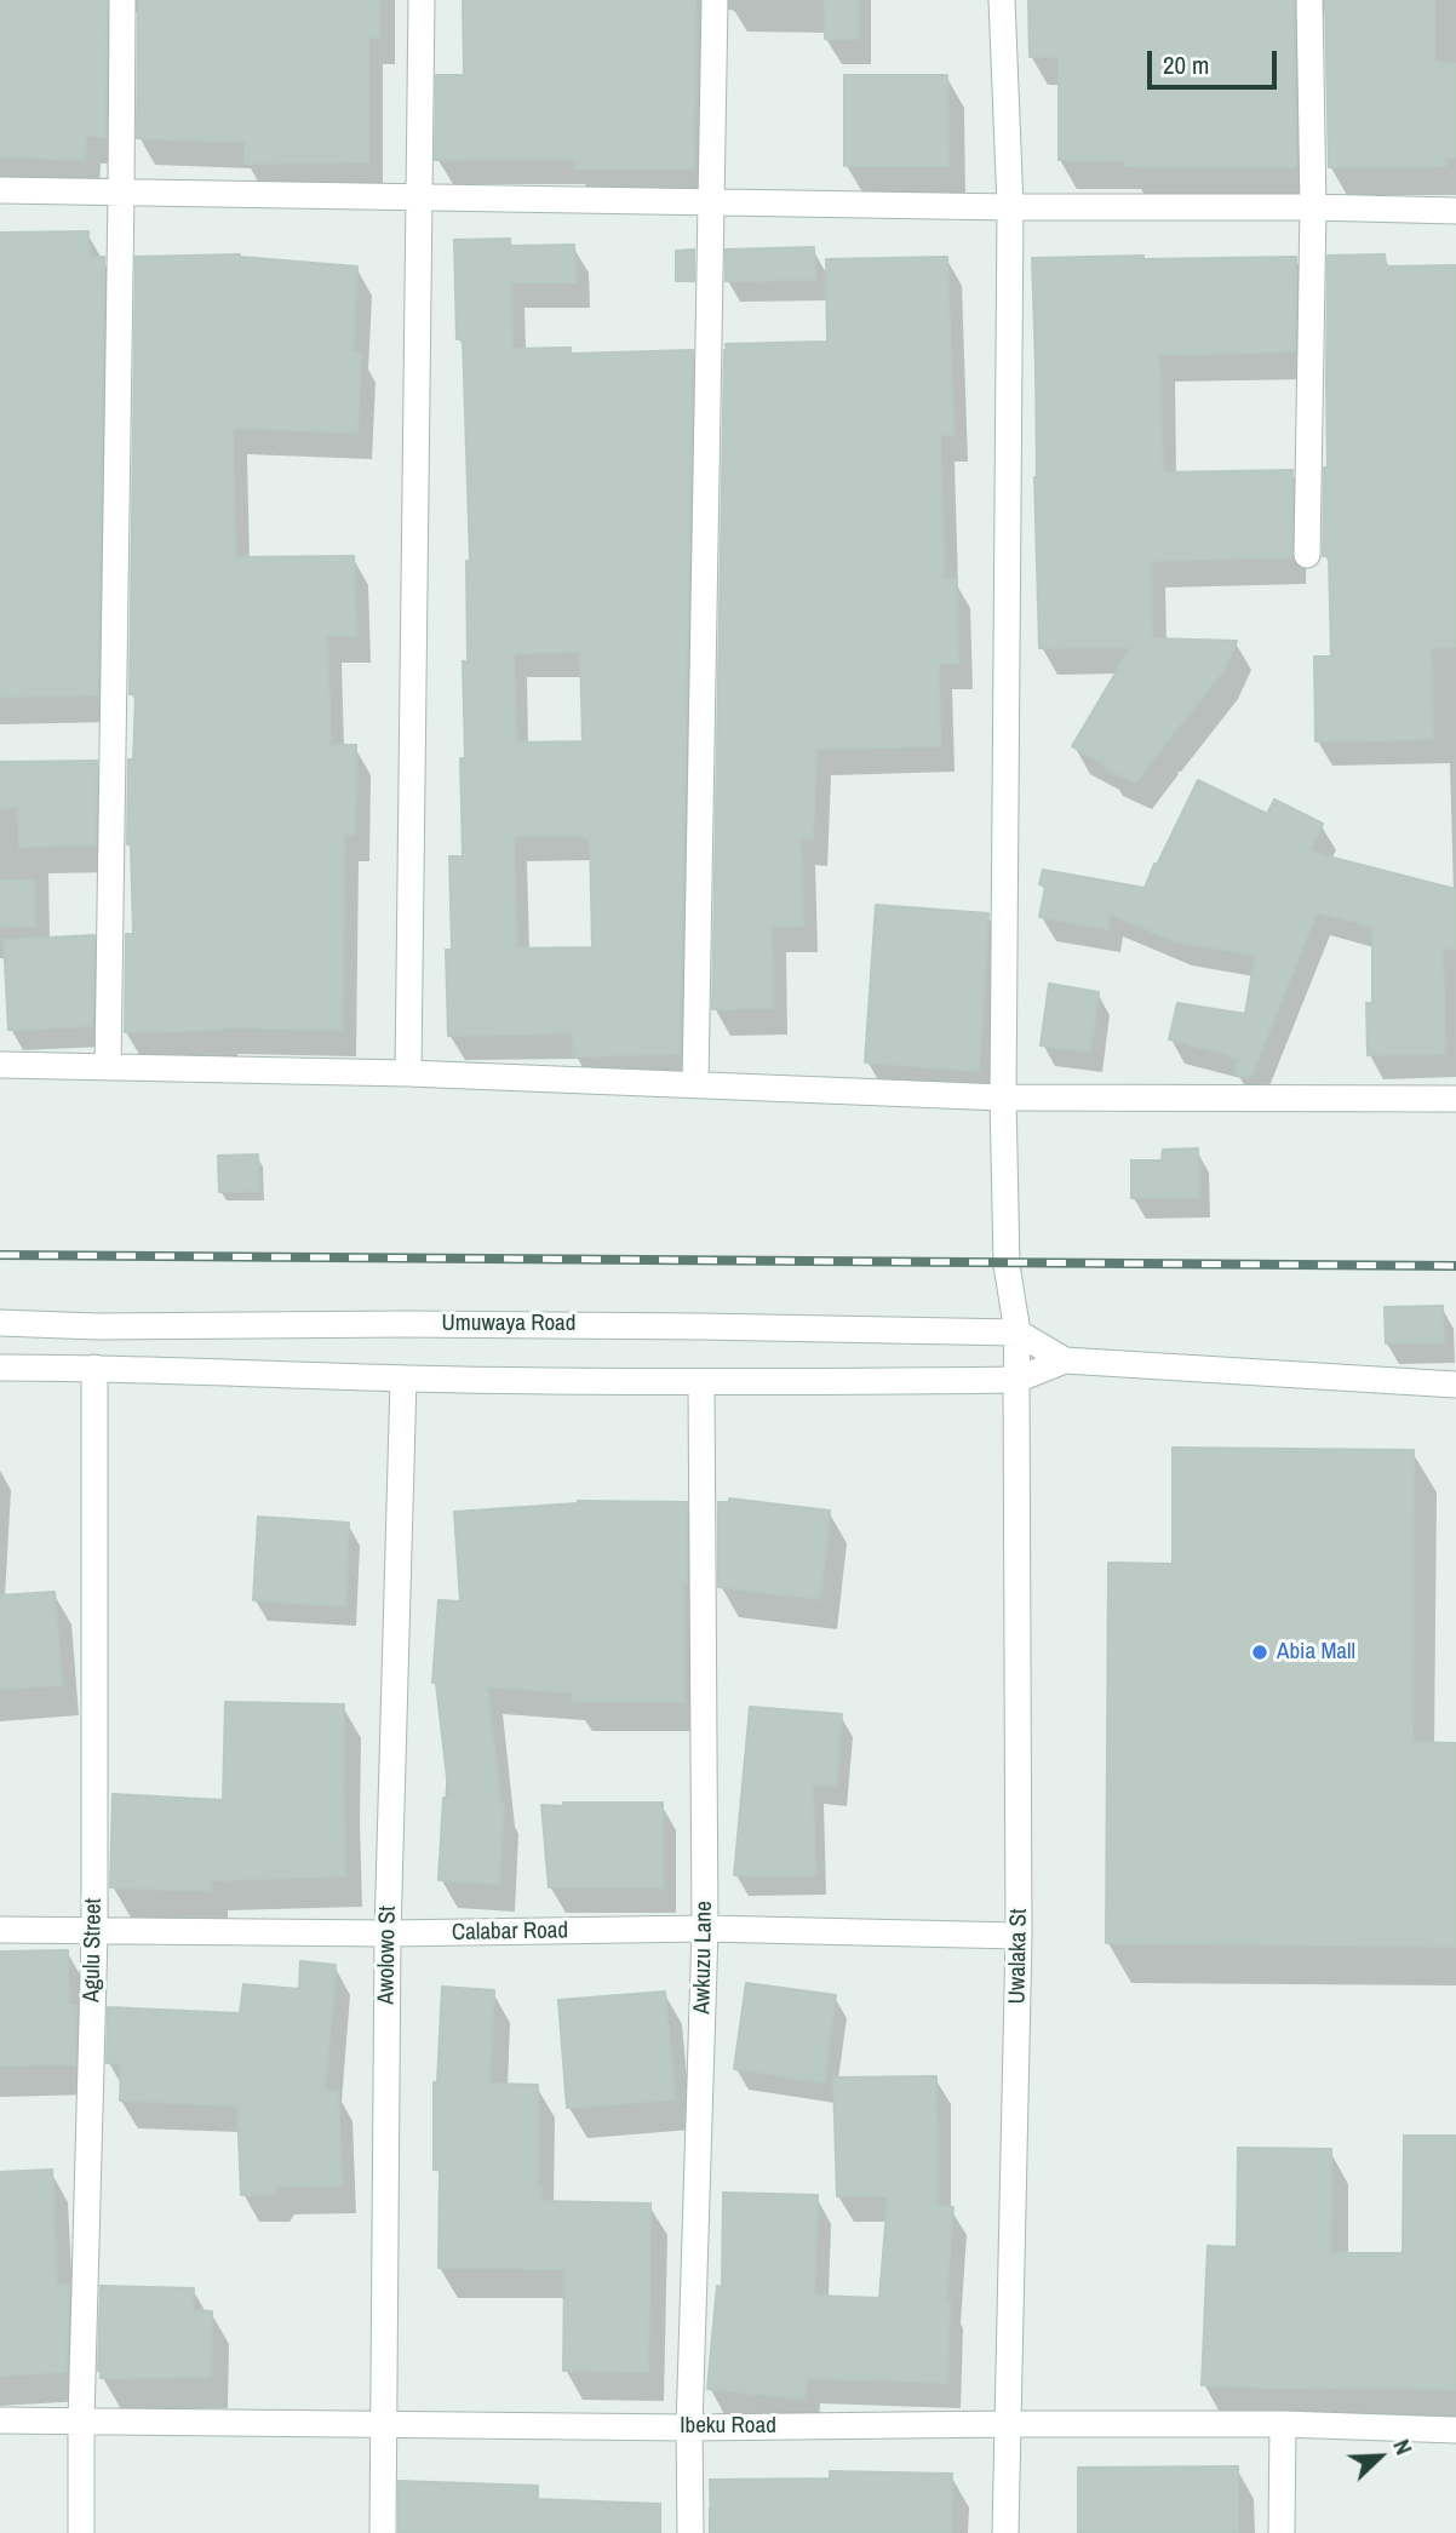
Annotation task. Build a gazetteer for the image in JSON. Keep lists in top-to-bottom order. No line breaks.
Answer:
{"streets":{"street":["Umuwaya Road","Calabar Road","Agulu Street","Awolowo St","Uwalaka St","Awkuzu Lane","Ibeku Road"]},"crossings":[["Umuwaya Road","Uwalaka St"],["Calabar Road","Agulu Street"],["Calabar Road","Awolowo St"],["Calabar Road","Uwalaka St"],["Calabar Road","Awkuzu Lane"],["Agulu Street","Ibeku Road"],["Awolowo St","Ibeku Road"],["Uwalaka St","Ibeku Road"],["Awkuzu Lane","Ibeku Road"]],"places":["Abia Mall"],"scale_bar":"20 m","north":"top right"}
